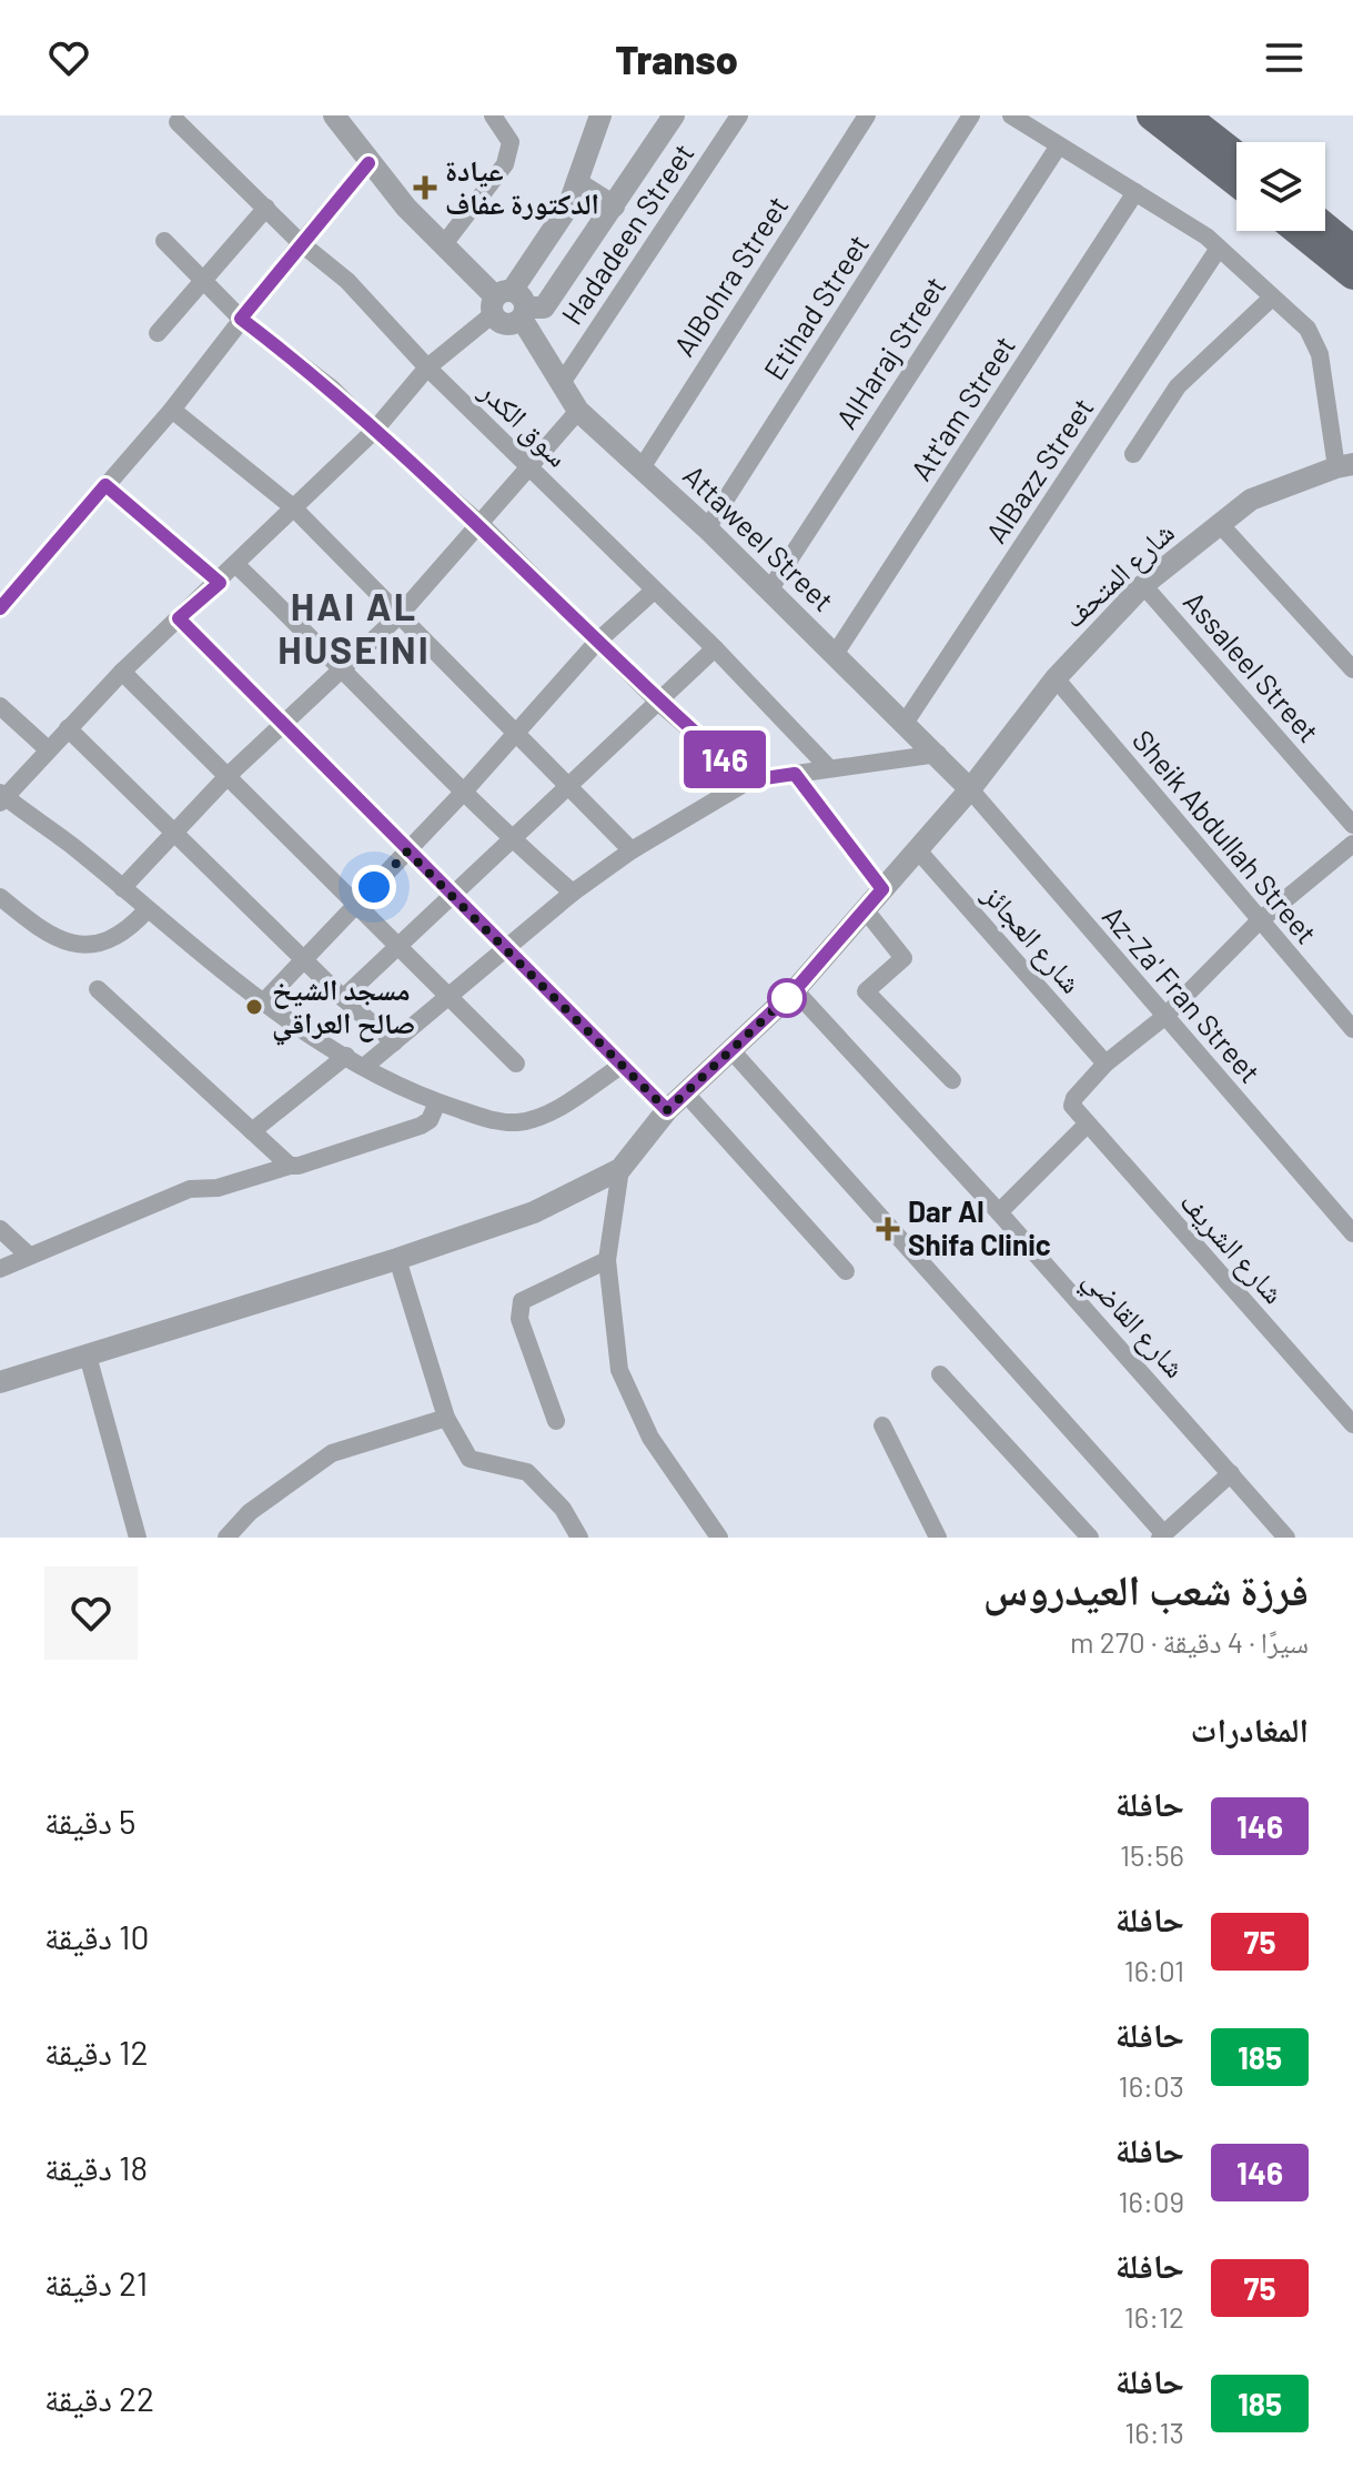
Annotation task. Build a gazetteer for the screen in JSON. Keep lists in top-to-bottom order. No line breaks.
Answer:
{"streets":{"street":["Hadadeen Street","AlBohra Street","Etihad Street","AlHaraj Street","Att'am Street","سوق الكدر","AlBazz Street","Attaweel Street","شارع المتحف","Assaleel Street","Sheik Abdullah Street","شارع العجائز","Az-Za' Fran Street","شارع الشريف","شارع القاضي"]},"crossings":[["Hadadeen Street","Attaweel Street"],["AlBohra Street","Attaweel Street"],["Etihad Street","Attaweel Street"],["AlHaraj Street","Attaweel Street"],["Att'am Street","Attaweel Street"],["AlBazz Street","Attaweel Street"],["Attaweel Street","شارع المتحف"],["Attaweel Street","Az-Za' Fran Street"],["شارع المتحف","Assaleel Street"],["شارع المتحف","Sheik Abdullah Street"],["شارع المتحف","شارع العجائز"],["شارع المتحف","Az-Za' Fran Street"],["شارع المتحف","شارع القاضي"],["شارع العجائز","شارع الشريف"]],"districts":["HAI AL HUSEINI"],"places":{"health":["عيادة الدكتورة عفاف","Dar Al Shifa Clinic"],"other":["مسجد الشيخ صالح العراقي"]},"lines":["bus line 146"],"page":{"header":"Transo","on_map":"146","heading":[["فرزة شعب العيدروس","سيرًا · 4 دقيقة · 270 m"],"المغادرات"],"list":[{"mark":"146","name":"حافلة","note":"15:56","value":"5 دقيقة"},{"mark":"75","name":"حافلة","note":"16:01","value":"10 دقيقة"},{"mark":"185","name":"حافلة","note":"16:03","value":"12 دقيقة"},{"mark":"146","name":"حافلة","note":"16:09","value":"18 دقيقة"},{"mark":"75","name":"حافلة","note":"16:12","value":"21 دقيقة"},{"mark":"185","name":"حافلة","note":"16:13","value":"22 دقيقة"}]}}
